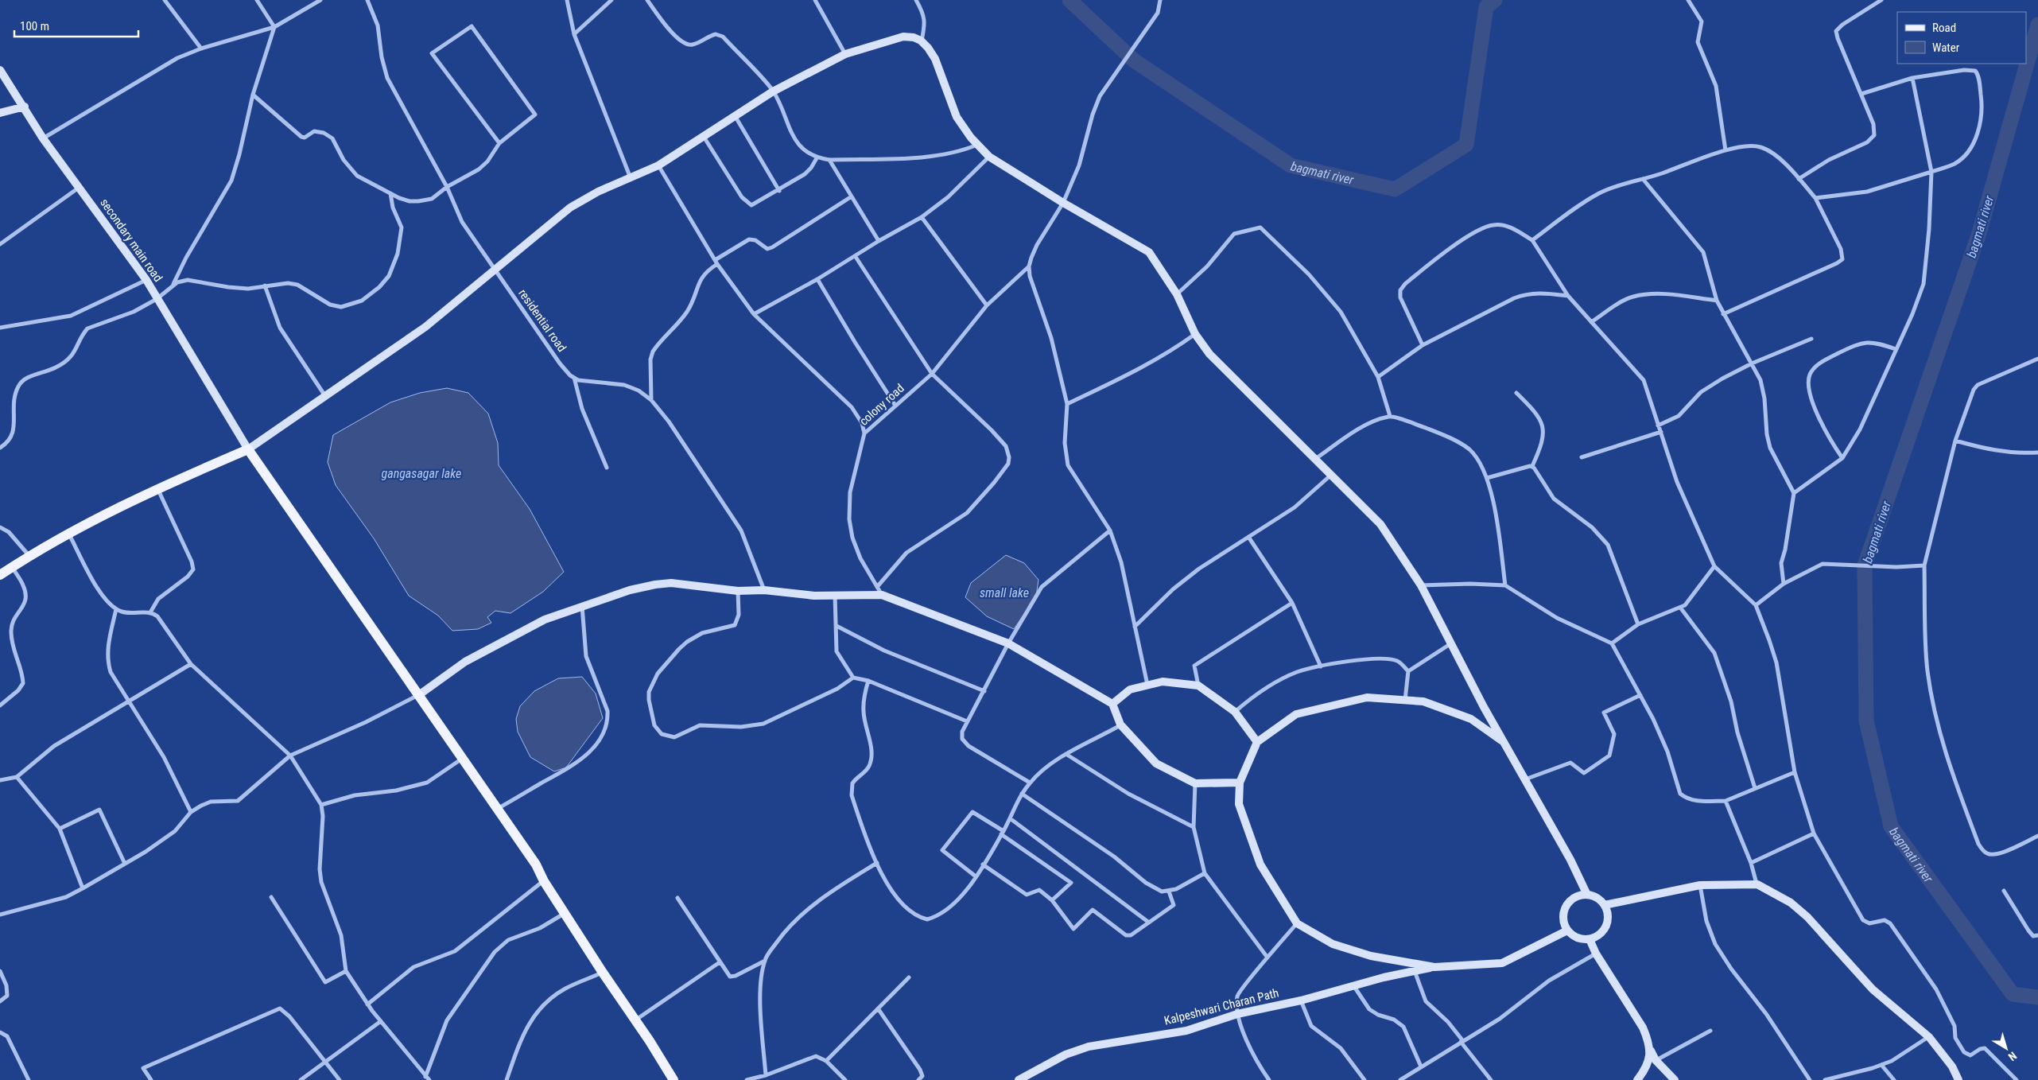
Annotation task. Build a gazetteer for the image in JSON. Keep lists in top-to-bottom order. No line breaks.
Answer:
{"streets":{"street":["secondary main road","residential road","colony road","Kalpeshwari Charan Path"]},"water":["bagmati river","gangasagar lake","small lake"],"legend":["Road","Water"],"scale_bar":"100 m","north":"bottom right"}
